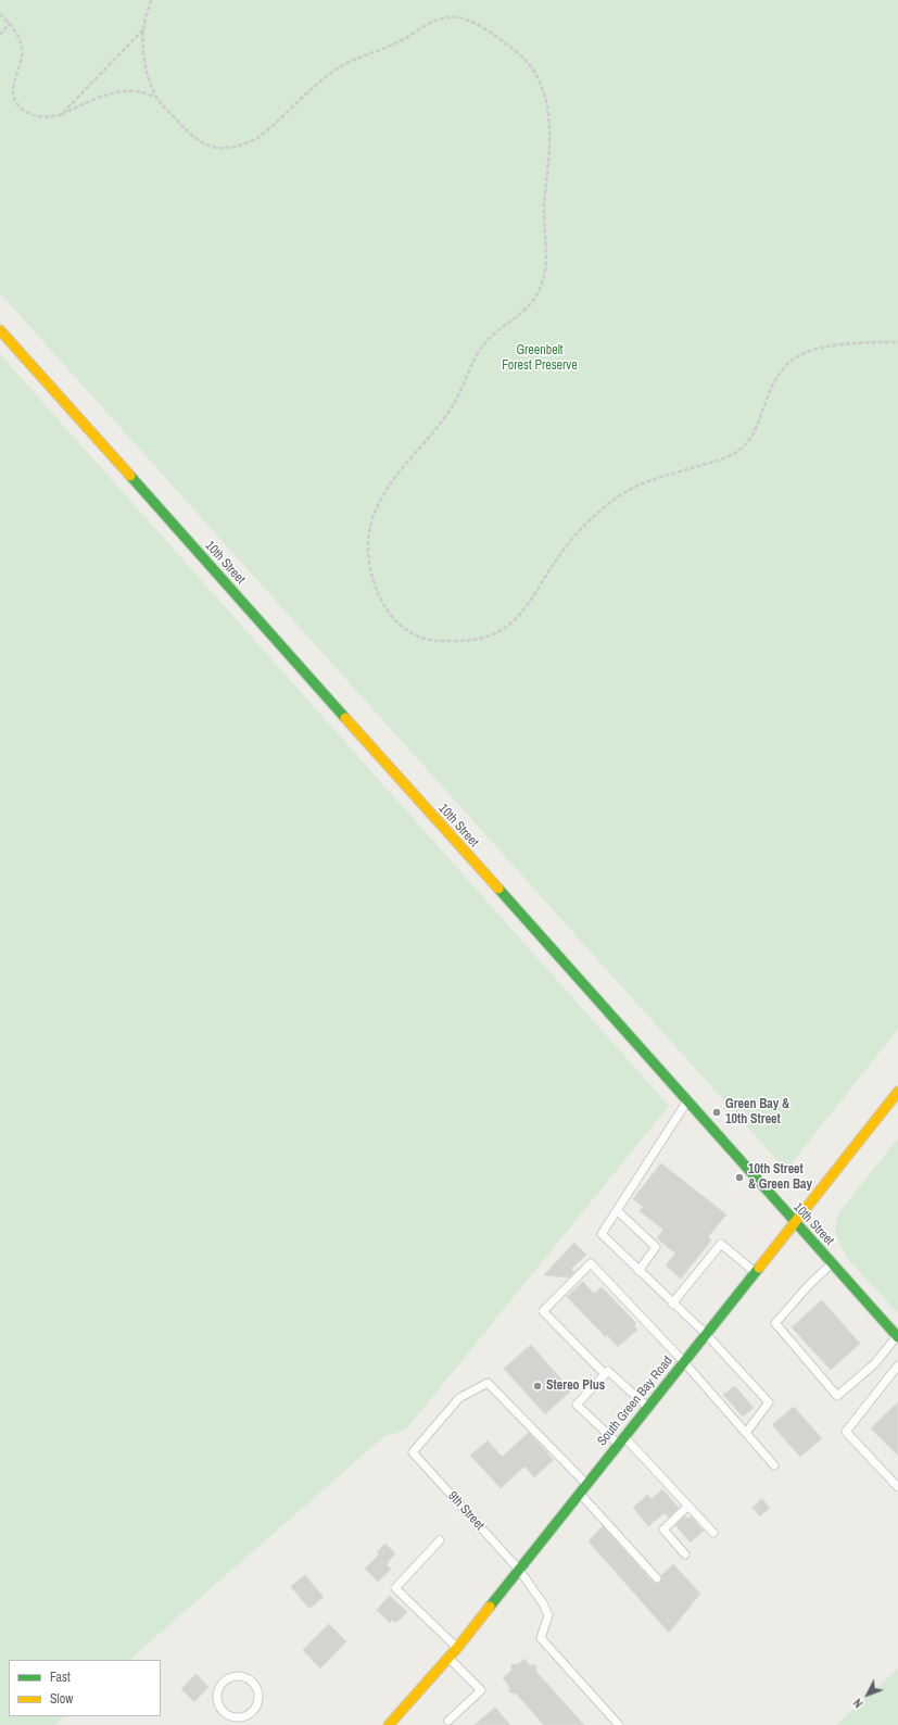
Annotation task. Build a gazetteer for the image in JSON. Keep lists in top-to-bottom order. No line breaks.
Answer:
{"streets":{"street":["10th Street","South Green Bay Road"],"lane":["9th Street"]},"crossings":[["10th Street","South Green Bay Road"],["South Green Bay Road","9th Street"]],"parks":["Greenbelt Forest Preserve"],"places":["Green Bay & 10th Street","10th Street & Green Bay","Stereo Plus"],"legend":["Fast","Slow"],"north":"bottom left"}
